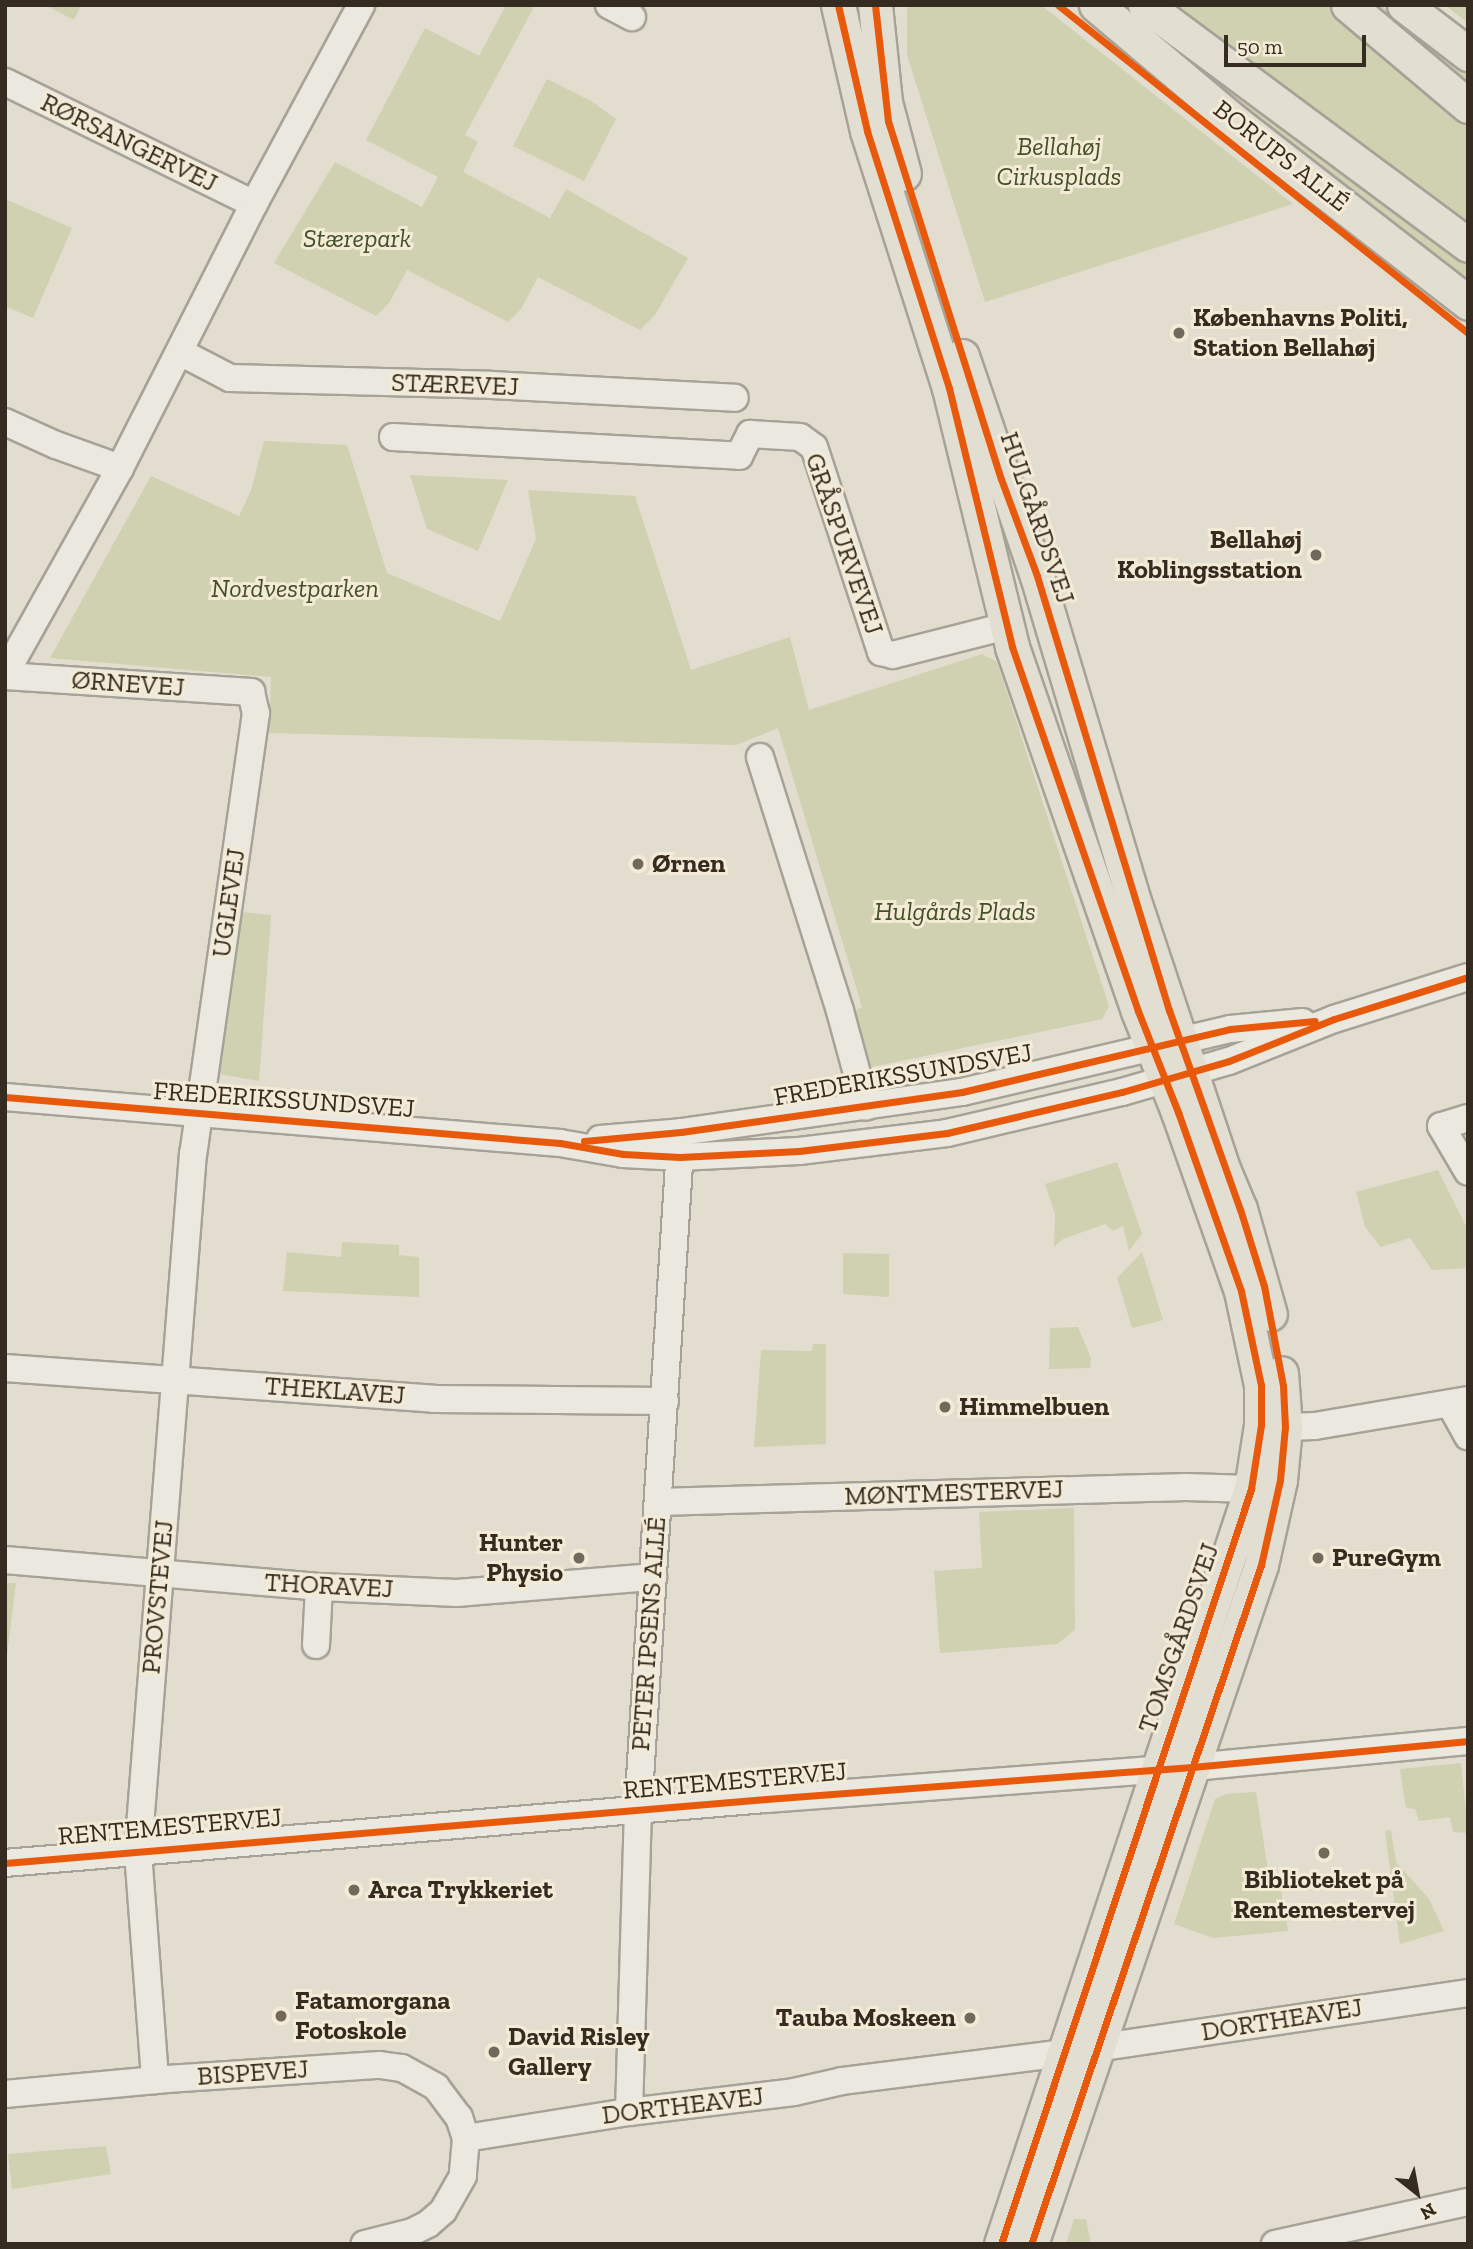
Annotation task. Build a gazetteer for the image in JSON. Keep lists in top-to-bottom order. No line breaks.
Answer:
{"streets":{"main road":["BORUPS ALLÉ","HULGÅRDSVEJ","TOMSGÅRDSVEJ"],"street":["RØRSANGERVEJ","STÆREVEJ","GRÅSPURVEVEJ","ØRNEVEJ","UGLEVEJ","FREDERIKSSUNDSVEJ","THEKLAVEJ","MØNTMESTERVEJ","THORAVEJ","PROVSTEVEJ","PETER IPSENS ALLÉ","RENTEMESTERVEJ","DORTHEAVEJ","BISPEVEJ"]},"crossings":[["HULGÅRDSVEJ","GRÅSPURVEVEJ"],["HULGÅRDSVEJ","FREDERIKSSUNDSVEJ"],["HULGÅRDSVEJ","TOMSGÅRDSVEJ"],["ØRNEVEJ","UGLEVEJ"],["UGLEVEJ","FREDERIKSSUNDSVEJ"],["UGLEVEJ","PROVSTEVEJ"],["FREDERIKSSUNDSVEJ","PROVSTEVEJ"],["FREDERIKSSUNDSVEJ","PETER IPSENS ALLÉ"],["FREDERIKSSUNDSVEJ","TOMSGÅRDSVEJ"],["THEKLAVEJ","PROVSTEVEJ"],["THEKLAVEJ","PETER IPSENS ALLÉ"],["MØNTMESTERVEJ","PETER IPSENS ALLÉ"],["MØNTMESTERVEJ","TOMSGÅRDSVEJ"],["THORAVEJ","PROVSTEVEJ"],["THORAVEJ","PETER IPSENS ALLÉ"],["PROVSTEVEJ","RENTEMESTERVEJ"],["PROVSTEVEJ","BISPEVEJ"],["PETER IPSENS ALLÉ","RENTEMESTERVEJ"],["PETER IPSENS ALLÉ","DORTHEAVEJ"],["TOMSGÅRDSVEJ","RENTEMESTERVEJ"],["TOMSGÅRDSVEJ","DORTHEAVEJ"],["DORTHEAVEJ","BISPEVEJ"]],"parks":["Bellahøj Cirkusplads","Stærepark","Nordvestparken","Hulgårds Plads"],"places":["Københavns Politi, Station Bellahøj","Bellahøj Koblingsstation","Ørnen","Himmelbuen","Hunter Physio","PureGym","Biblioteket på Rentemestervej","Arca Trykkeriet","Fatamorgana Fotoskole","Tauba Moskeen","David Risley Gallery"],"scale_bar":"50 m","north":"bottom right"}
